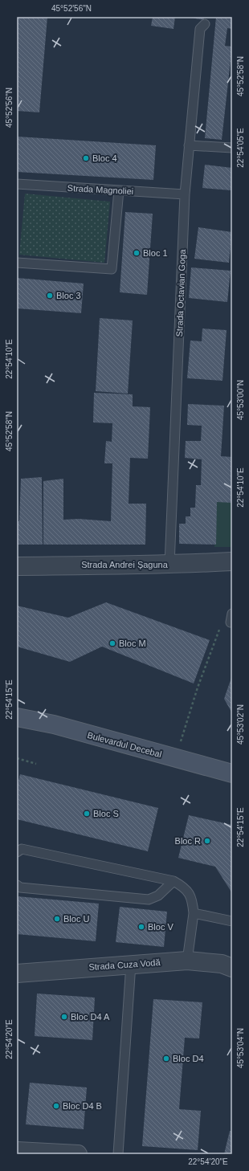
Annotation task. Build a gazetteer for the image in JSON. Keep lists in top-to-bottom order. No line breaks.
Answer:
{"streets":{"main road":["Bulevardul Decebal"],"street":["Strada Andrei Șaguna","Strada Cuza Vodă"],"lane":["Strada Magnoliei","Strada Octavian Goga"]},"crossings":[["Strada Magnoliei","Strada Octavian Goga"],["Strada Octavian Goga","Strada Andrei Șaguna"]],"places":["Bloc 4","Bloc 1","Bloc 3","Bloc M","Bloc S","Bloc R","Bloc U","Bloc V","Bloc D4 A","Bloc D4","Bloc D4 B"],"coordinates":["45°52'56\"N","45°52'58\"N","22°54'05\"E","22°54'10\"E","45°53'00\"N","22°54'15\"E","45°53'02\"N","22°54'20\"E","45°53'04\"N"]}
